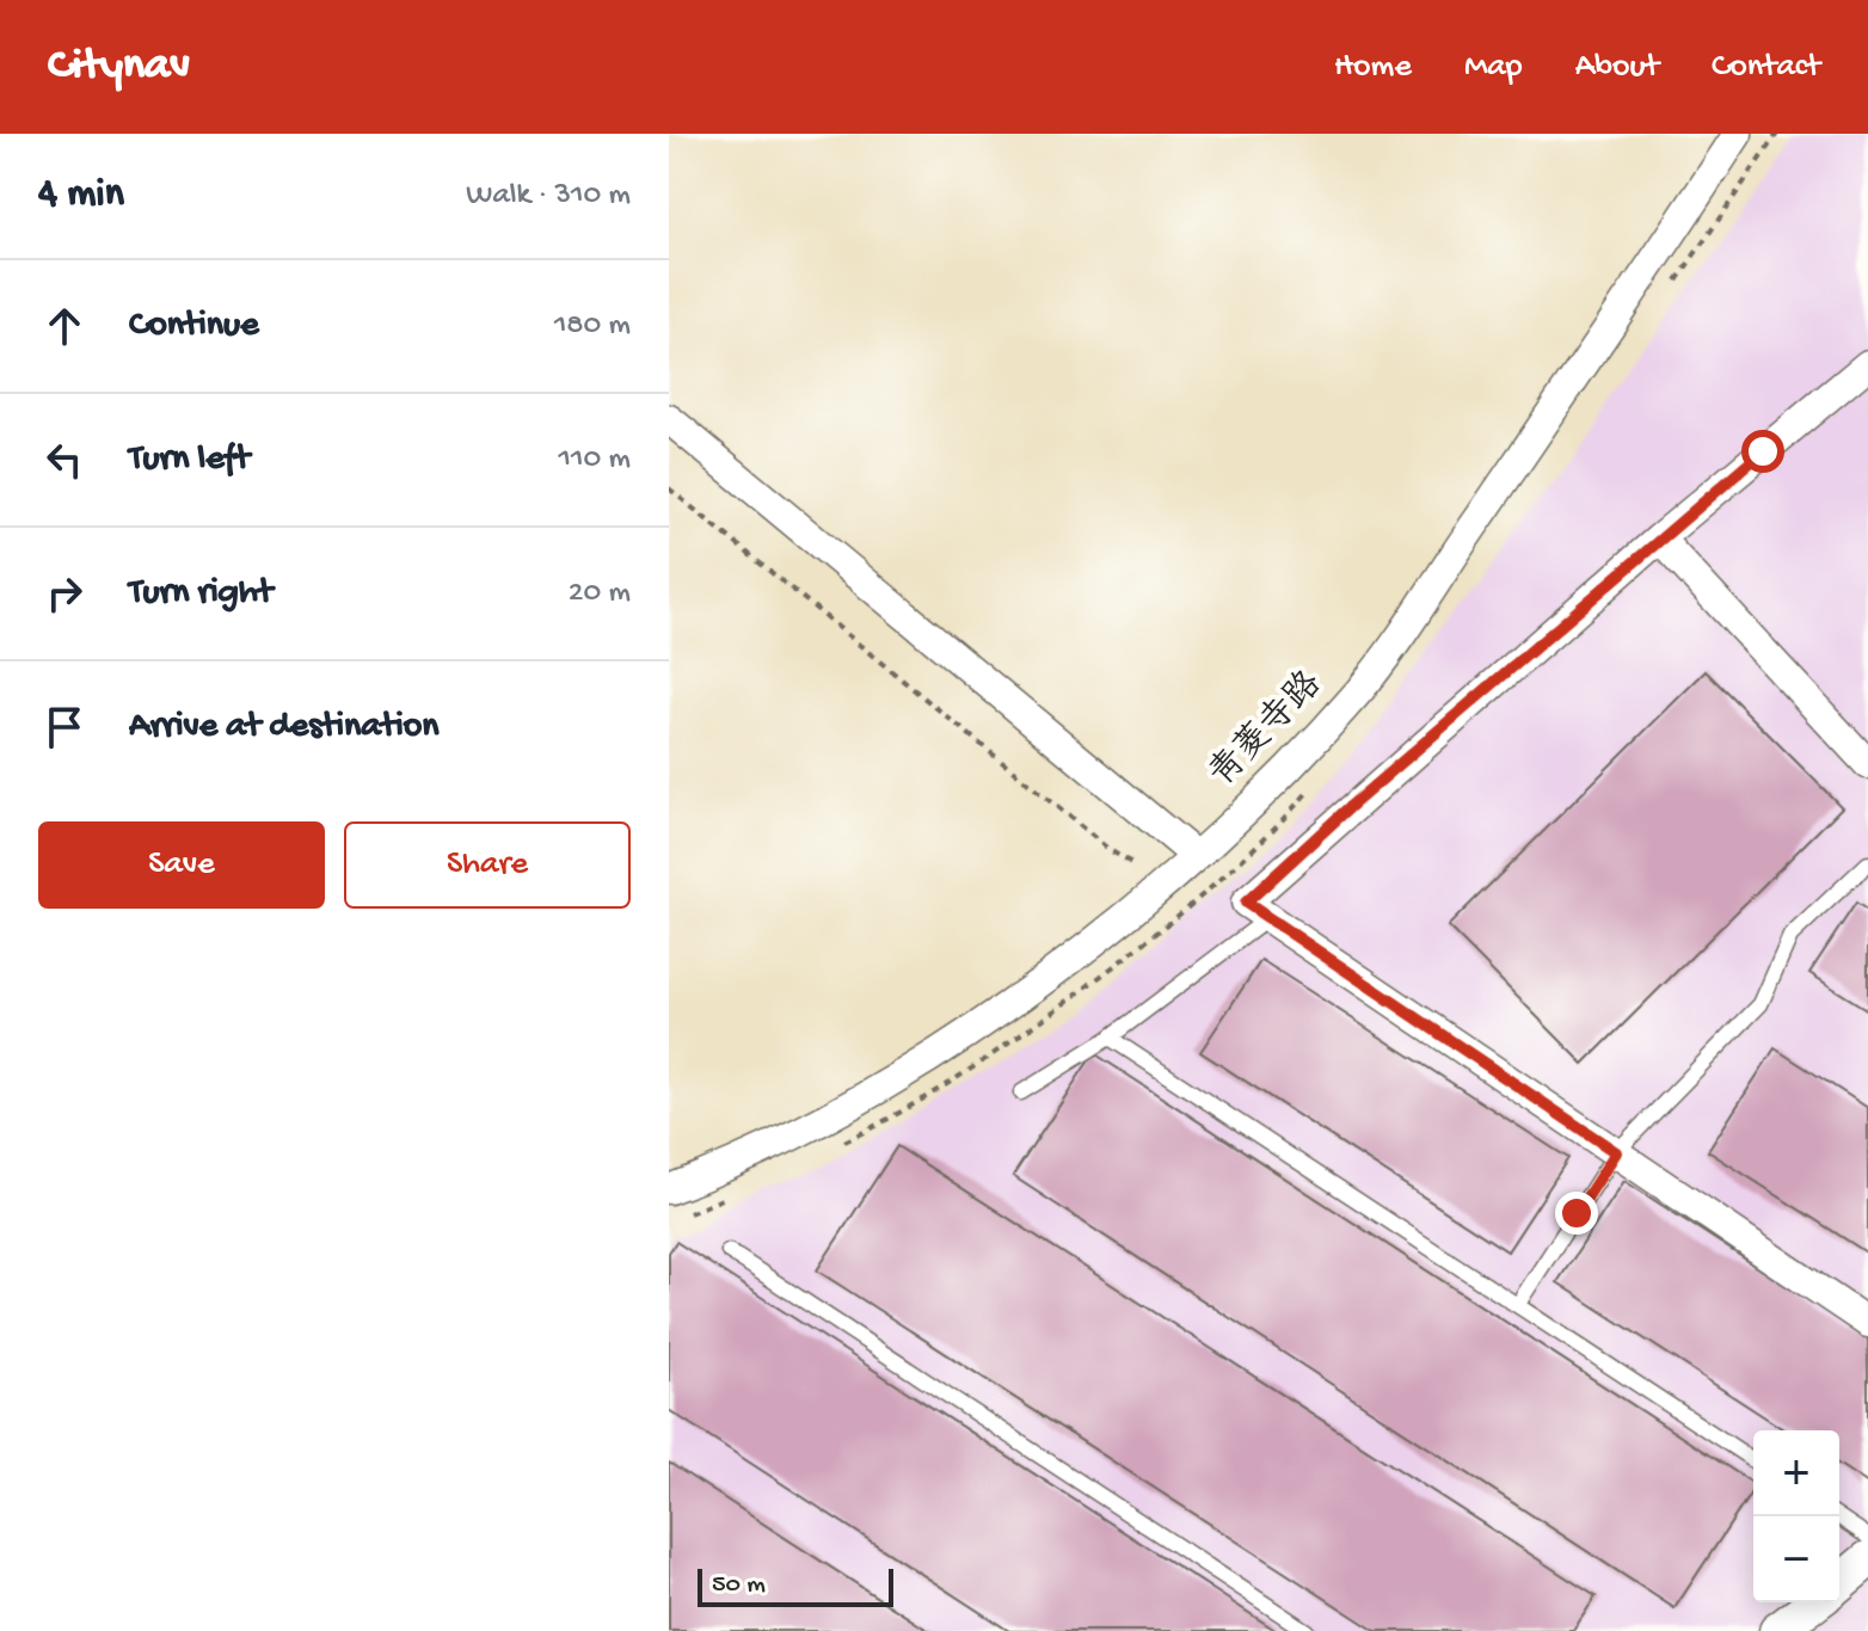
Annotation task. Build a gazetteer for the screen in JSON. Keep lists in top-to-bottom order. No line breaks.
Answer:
{"streets":{"street":["青菱寺路"]},"scale_bar":"50 m","page":{"header":"Citynav","nav":["Home","Map","About","Contact"],"heading":["4 min","Walk · 310 m"],"list":[["Continue","180 m"],["Turn left","110 m"],["Turn right","20 m"],"Arrive at destination"],"buttons":["Save","Share"],"map_buttons":["+","−"],"scale":"50 m"}}
